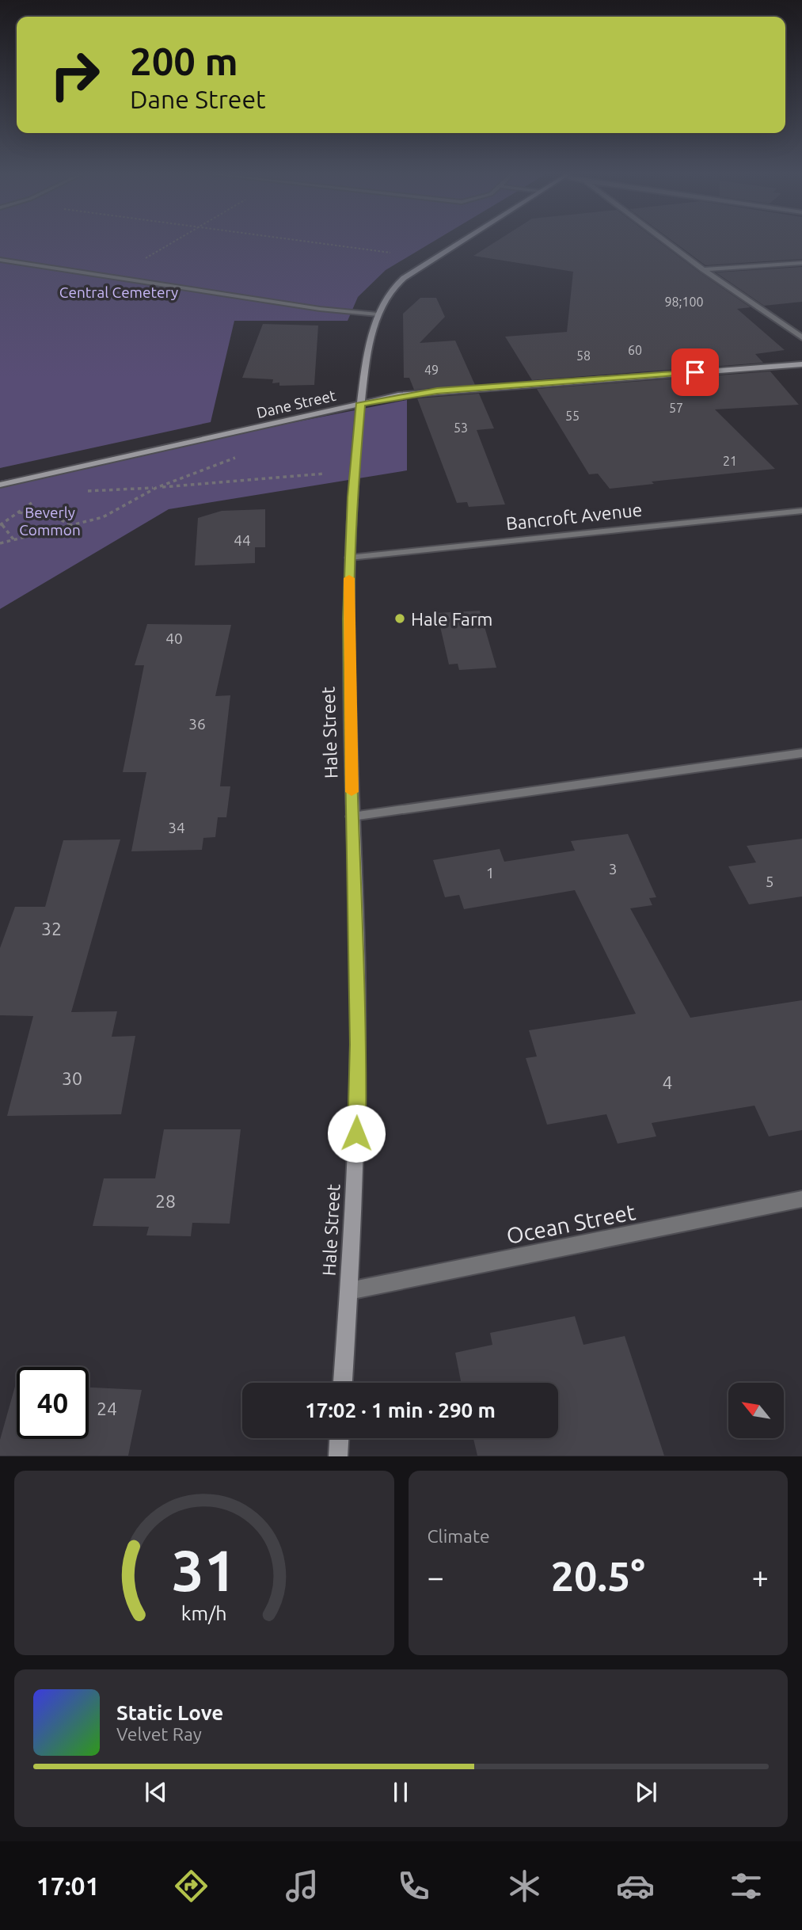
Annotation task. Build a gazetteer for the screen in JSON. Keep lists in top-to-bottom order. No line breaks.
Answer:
{"streets":{"street":["Dane Street","Bancroft Avenue","Hale Street","Ocean Street"]},"crossings":[["Dane Street","Hale Street"],["Bancroft Avenue","Hale Street"],["Hale Street","Ocean Street"]],"parks":["Central Cemetery","Beverly Common"],"places":["Hale Farm"],"house_numbers":["98;100","60","58","49","57","55","53","21","44","40","36","34","3","1","5","32","30","4","28","24"],"north":"top left","page":{"turn":["200 m","Dane Street"],"limit":"40","trip":"17:02 · 1 min · 290 m","tile":"Climate","heat":["−","20.5°","+"],"song":["Static Love","Velvet Ray"],"tabs":"17:01","gauge":["31","km/h"]}}
